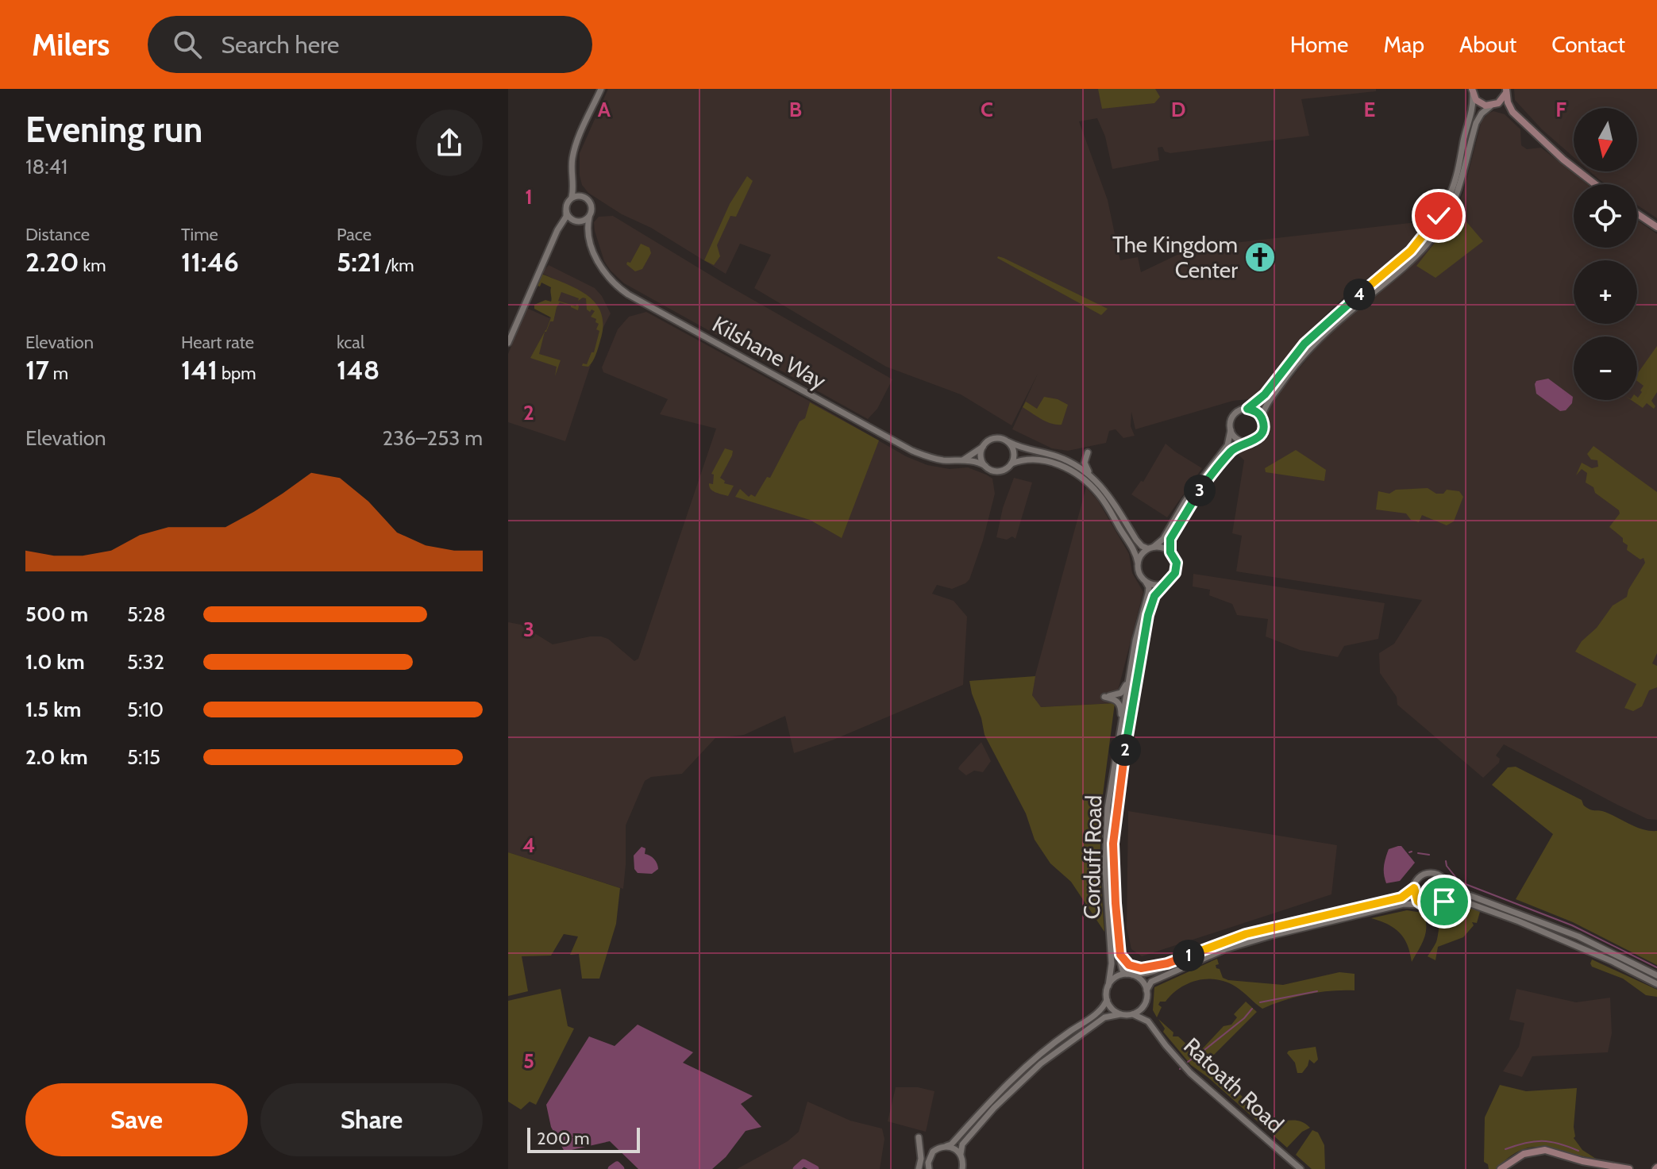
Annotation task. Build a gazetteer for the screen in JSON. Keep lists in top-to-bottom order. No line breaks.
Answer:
{"streets":{"street":["Kilshane Way","Corduff Road","Ratoath Road"]},"crossings":[["Corduff Road","Ratoath Road"]],"places":{"church":["The Kingdom Center"]},"scale_bar":"200 m","north":"bottom","page":{"header":"Milers","search":"Search here","nav":["Home","Map","About","Contact"],"heading":["Evening run","18:41"],"map_buttons":["+","−"],"stats":[["Distance","2.20 km"],["Time","11:46"],["Pace","5:21 /km"],["Elevation","17 m"],["Heart rate","141 bpm"],["kcal","148"]],"pins":["4","3","2","1"],"chart":["Elevation","236–253 m"],"list":[{"name":"500 m","note":"5:28"},{"name":"1.0 km","note":"5:32"},{"name":"1.5 km","note":"5:10"},{"name":"2.0 km","note":"5:15"}],"buttons":["Save","Share"],"scale":"200 m"},"grid":{"columns":["A","B","C","D","E","F"],"rows":["1","2","3","4","5"]}}
